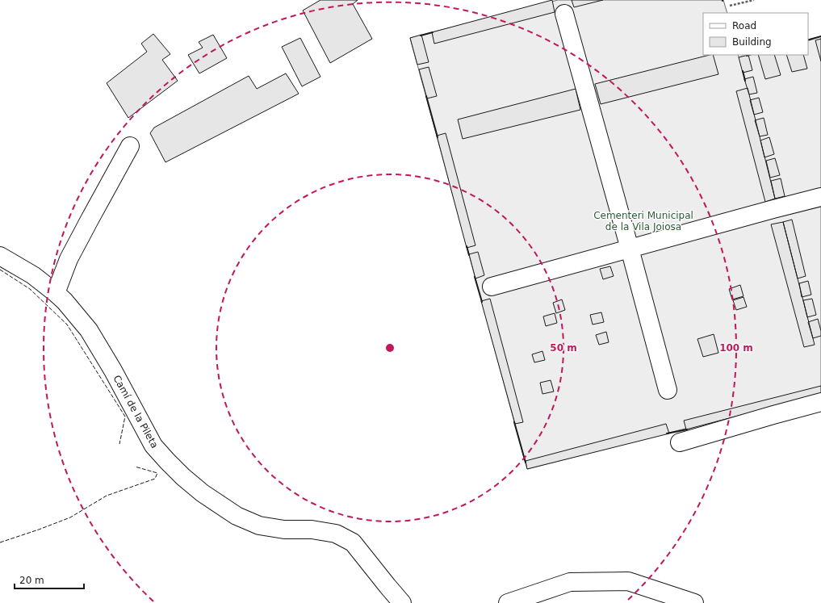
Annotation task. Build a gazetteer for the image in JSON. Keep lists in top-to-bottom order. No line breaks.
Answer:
{"streets":{"street":["Camí de la Pileta"]},"parks":["Cementeri Municipal de la Vila Joiosa"],"legend":["Road","Building"],"scale_bar":"20 m","rings":["50 m","100 m"]}
